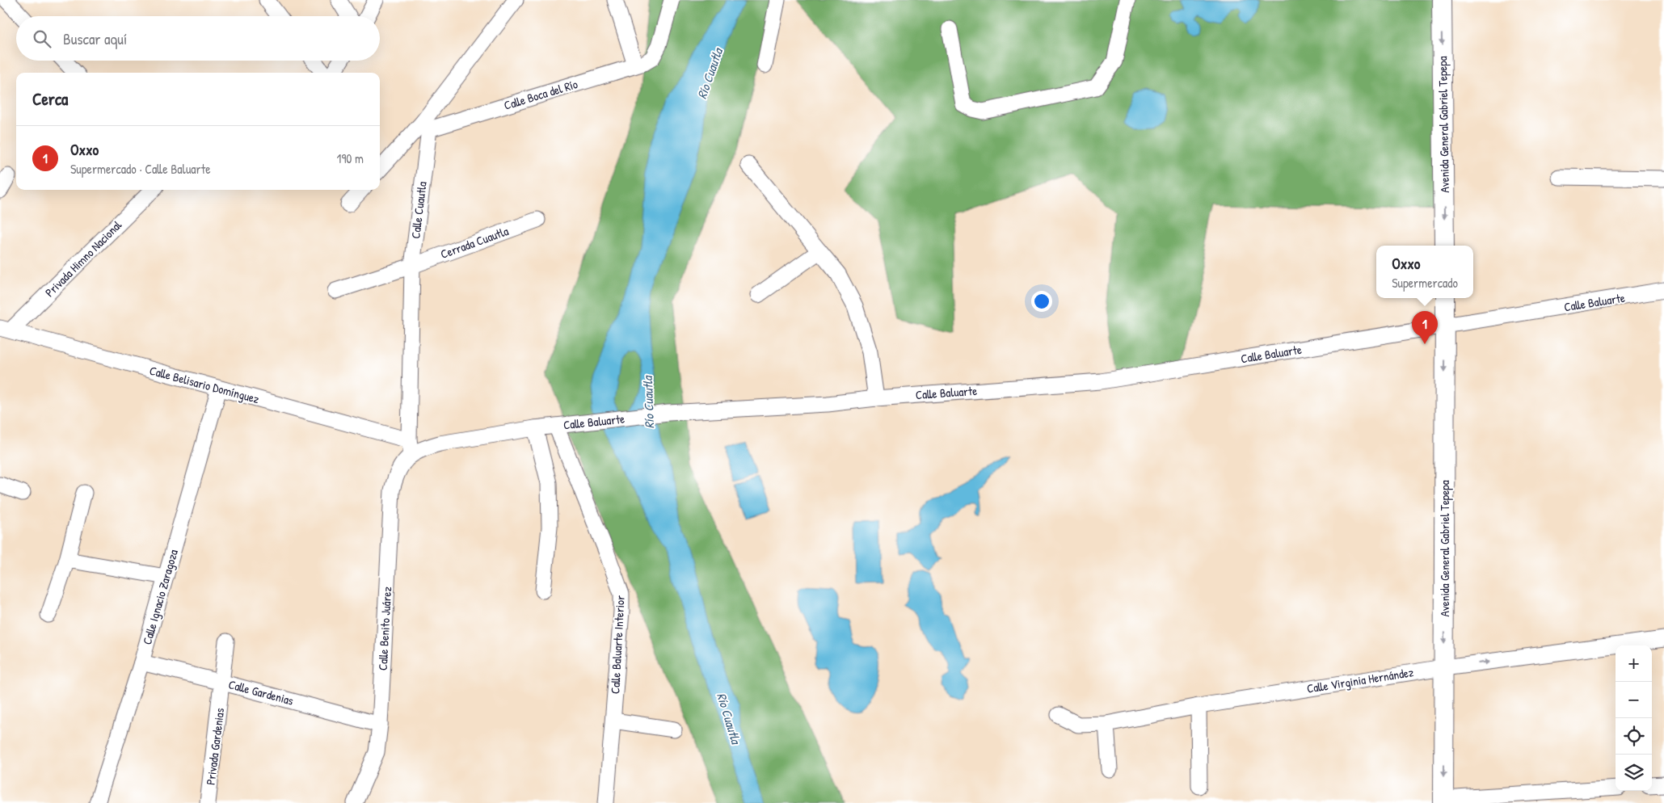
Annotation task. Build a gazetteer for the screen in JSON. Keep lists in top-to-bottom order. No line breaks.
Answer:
{"streets":{"main road":["Avenida General Gabriel Tepepa"],"street":["Calle Boca del Río","Calle Cuautla","Cerrada Cuautla","Privada Himno Nacional","Calle Baluarte","Calle Belisario Domínguez","Calle Ignacio Zaragoza","Calle Benito Juárez","Calle Baluarte Interior","Calle Virginia Hernández","Calle Gardenias","Privada Gardenias"]},"crossings":[["Calle Boca del Río","Calle Cuautla"],["Avenida General Gabriel Tepepa","Calle Baluarte"],["Avenida General Gabriel Tepepa","Calle Virginia Hernández"],["Calle Cuautla","Cerrada Cuautla"],["Calle Cuautla","Calle Baluarte"],["Calle Cuautla","Calle Belisario Domínguez"],["Calle Cuautla","Calle Benito Juárez"],["Privada Himno Nacional","Calle Belisario Domínguez"],["Calle Baluarte","Calle Belisario Domínguez"],["Calle Baluarte","Calle Benito Juárez"],["Calle Baluarte","Calle Baluarte Interior"],["Calle Belisario Domínguez","Calle Ignacio Zaragoza"],["Calle Belisario Domínguez","Calle Benito Juárez"],["Calle Ignacio Zaragoza","Calle Gardenias"],["Calle Benito Juárez","Calle Gardenias"],["Calle Gardenias","Privada Gardenias"]],"one_way":["Avenida General Gabriel Tepepa","Calle Virginia Hernández"],"water":["Río Cuautla"],"page":{"search":"Buscar aquí","heading":"Cerca","list":[{"mark":"1","name":"Oxxo","note":"Supermercado · Calle Baluarte","value":"190 m"}],"popup":["Oxxo","Supermercado"],"pins":"1","map_buttons":["+","−"]}}
